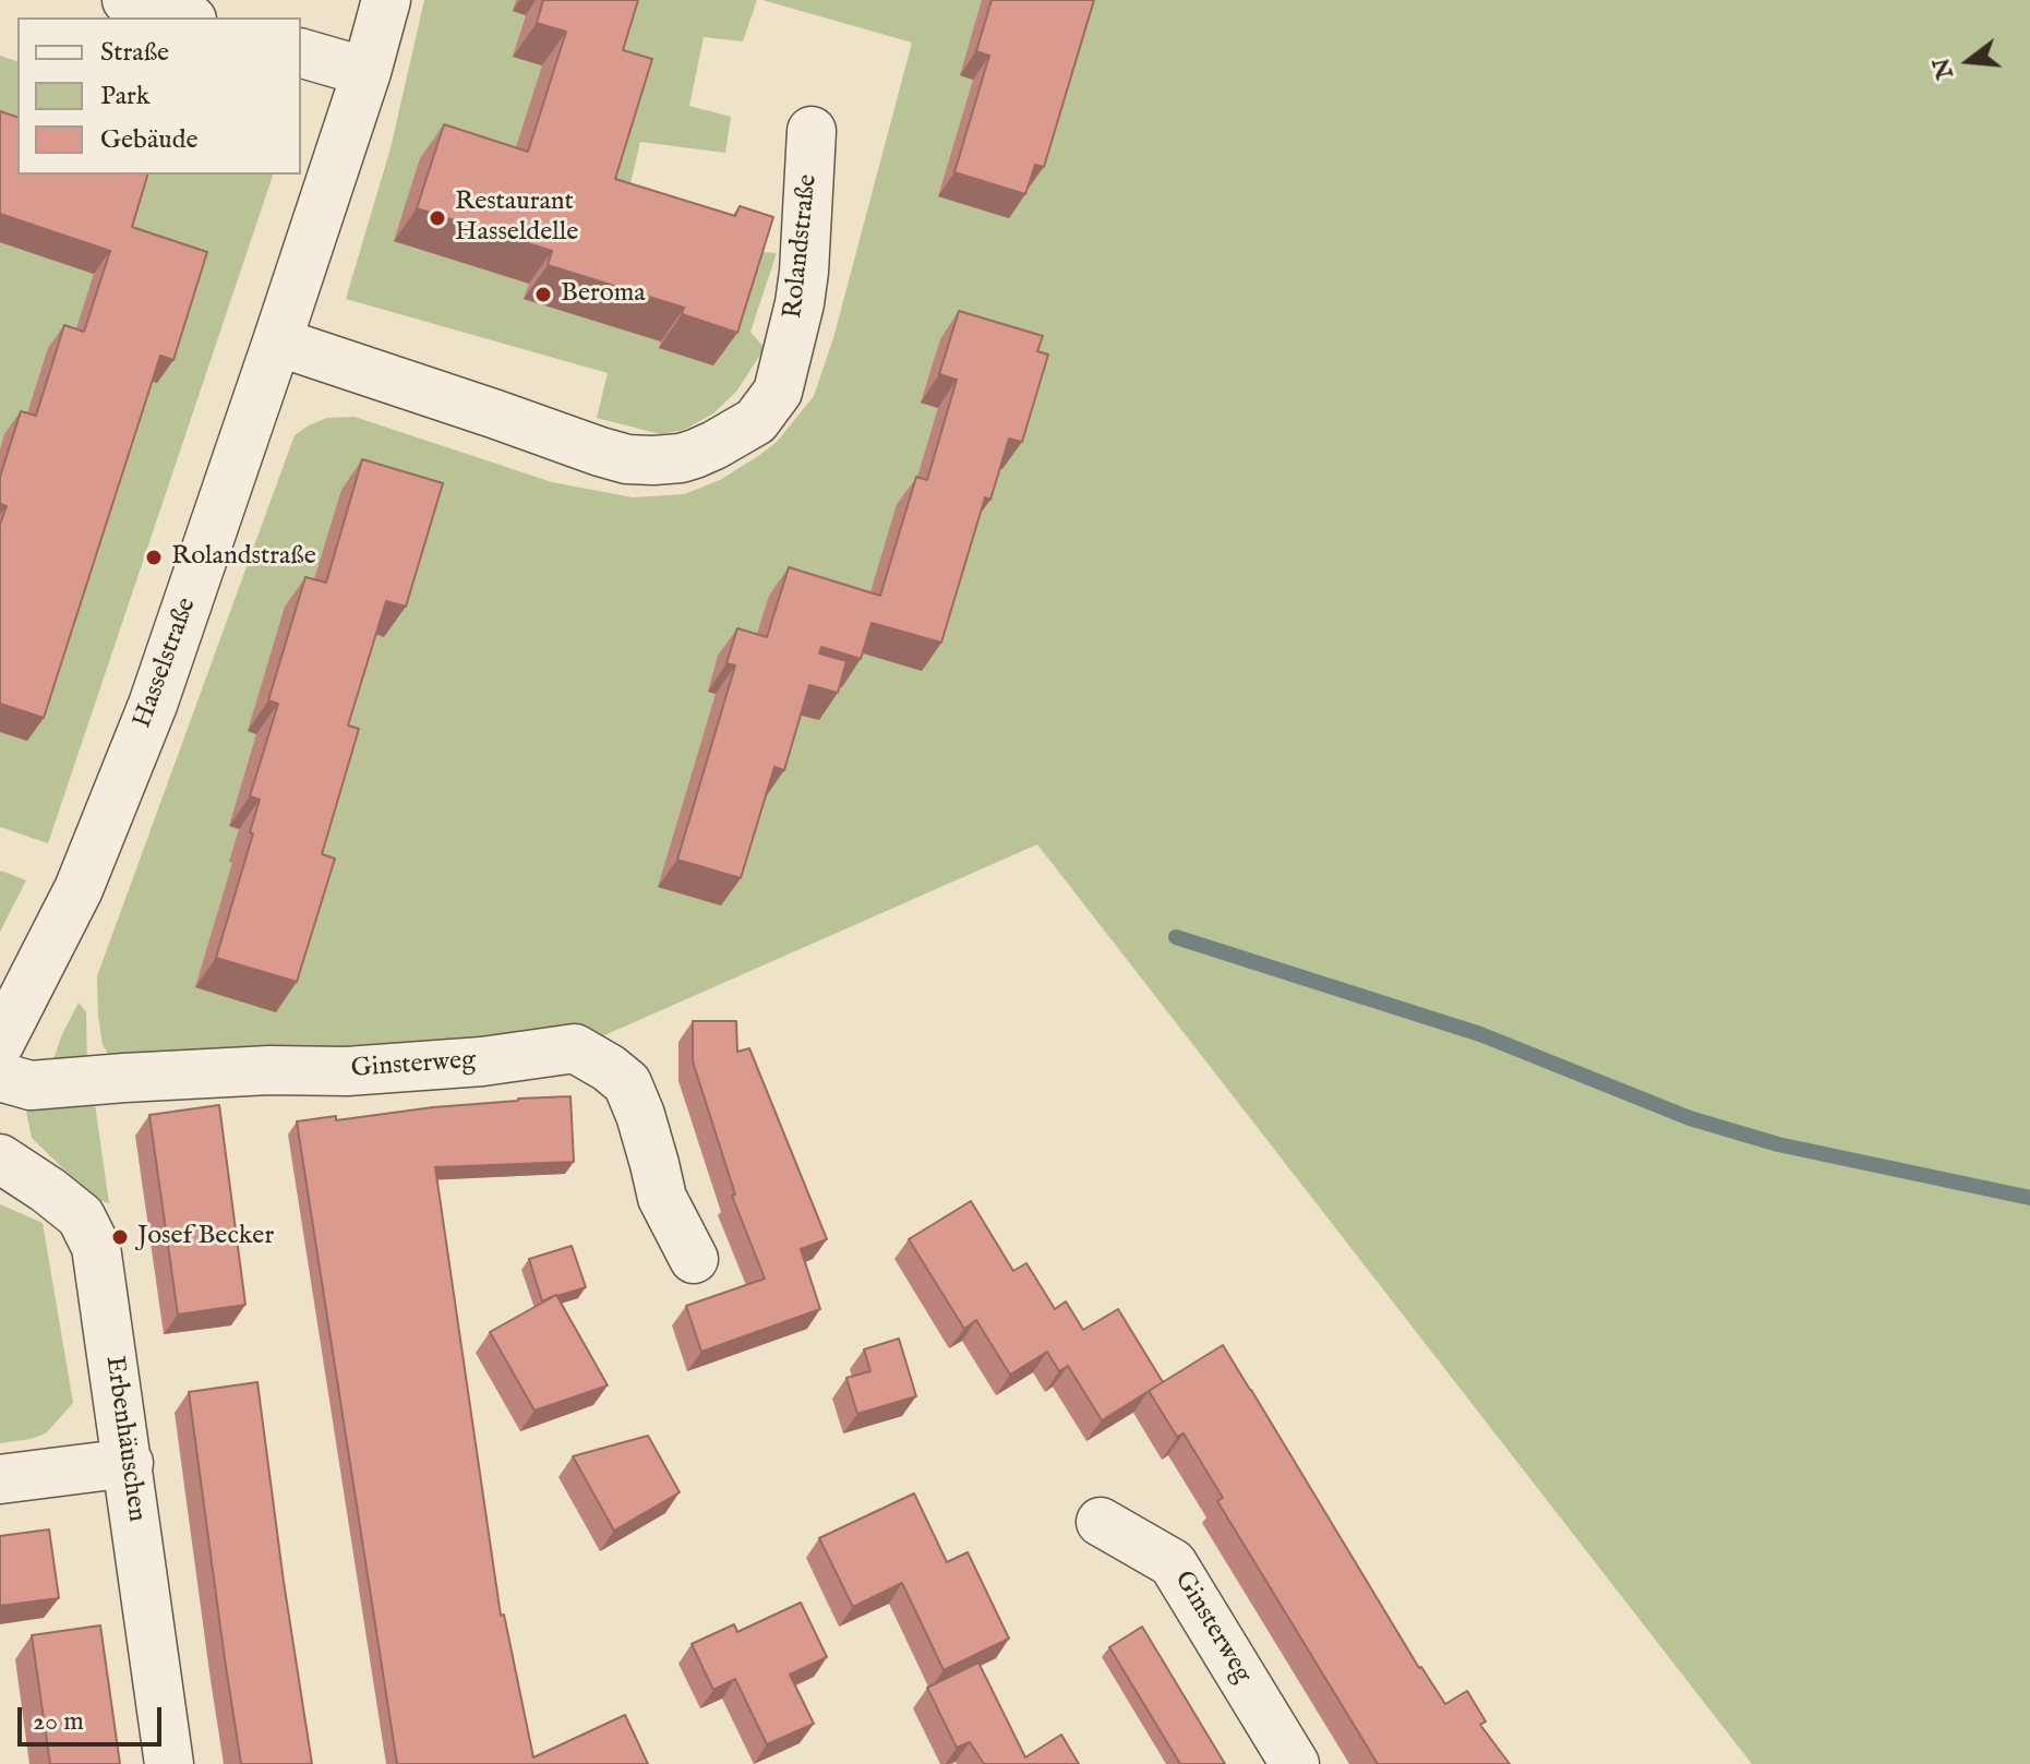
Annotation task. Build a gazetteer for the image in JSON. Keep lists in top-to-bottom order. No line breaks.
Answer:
{"streets":{"street":["Rolandstraße","Hasselstraße","Ginsterweg","Erbenhäuschen"]},"crossings":[["Rolandstraße","Hasselstraße"]],"places":["Restaurant Hasseldelle","Beroma","Rolandstraße","Josef Becker"],"legend":["Straße","Park","Gebäude"],"scale_bar":"20 m","north":"left"}
